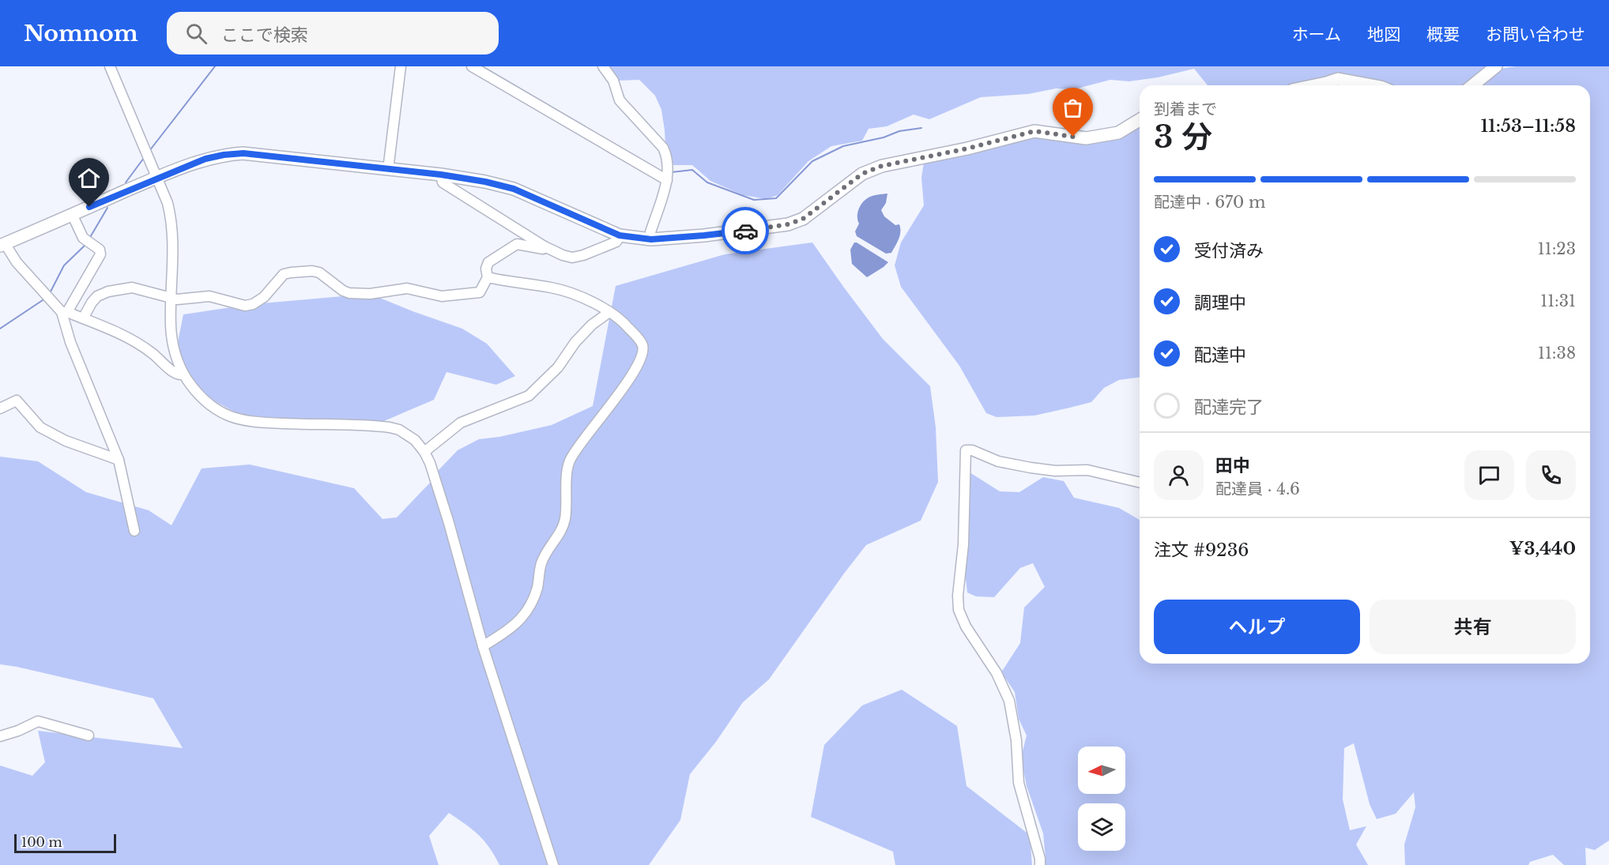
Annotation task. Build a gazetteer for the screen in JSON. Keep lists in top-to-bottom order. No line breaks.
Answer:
{"scale_bar":"100 m","north":"left","page":{"header":"Nomnom","search":"ここで検索","nav":["ホーム","地図","概要","お問い合わせ"],"heading":["3 分","到着まで","11:53–11:58"],"panel":["田中","配達員 · 4.6","注文 #9236","¥3,440"],"bar":"配達中 · 670 m","list":[["受付済み","11:23"],["調理中","11:31"],["配達中","11:38"],"配達完了"],"buttons":["ヘルプ","共有"],"scale":"100 m"}}
